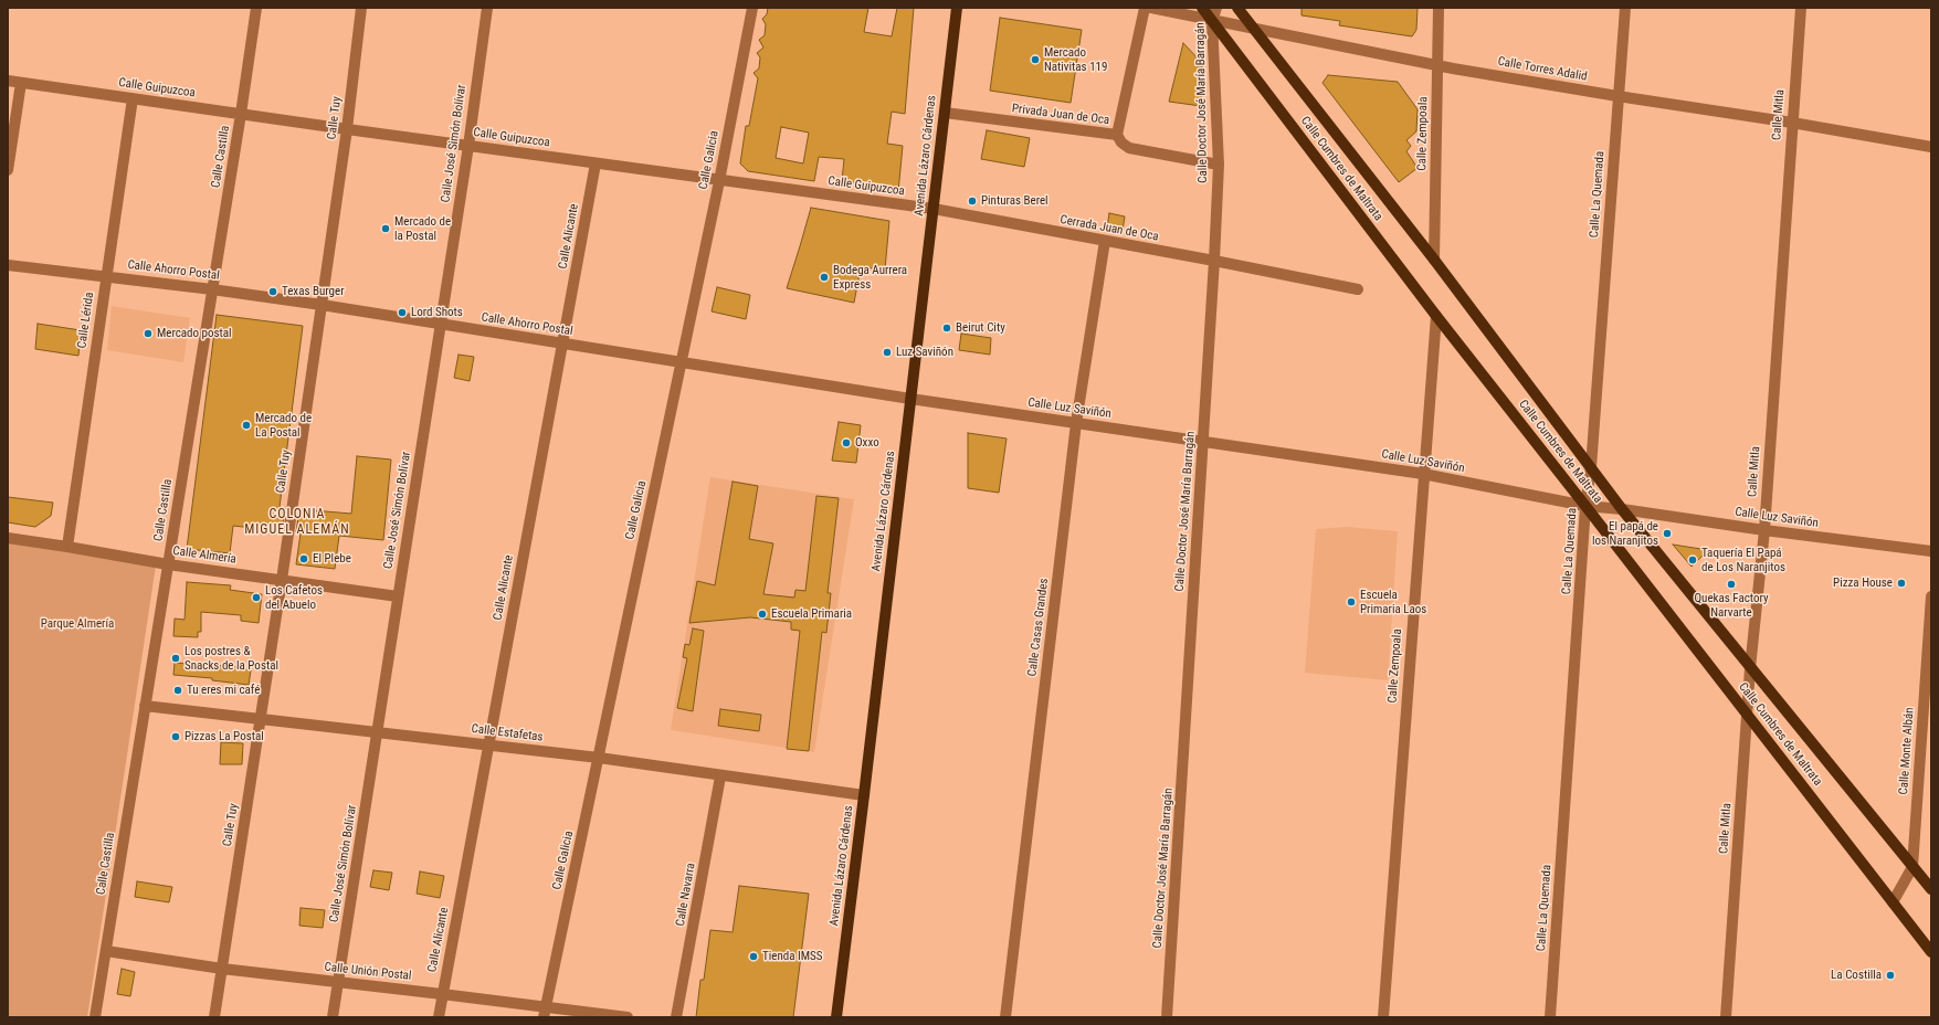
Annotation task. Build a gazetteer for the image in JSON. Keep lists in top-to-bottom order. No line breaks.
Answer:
{"streets":{"main road":["Avenida Lázaro Cárdenas","Calle Cumbres de Maltrata"],"street":["Calle Torres Adalid","Calle Guipuzcoa","Calle Doctor José María Barragán","Privada Juan de Oca","Calle Mitla","Calle Tuy","Calle Zempoala","Calle José Simón Bolívar","Calle Castilla","Calle Galicia","Calle La Quemada","Cerrada Juan de Oca","Calle Alicante","Calle Ahorro Postal","Calle Lérida","Calle Luz Saviñón","Calle Almería","Calle Casas Grandes","Calle Estafetas","Calle Monte Albán","Calle Navarra","Calle Unión Postal"]},"crossings":[["Calle Torres Adalid","Calle Doctor José María Barragán"],["Calle Torres Adalid","Calle Mitla"],["Calle Torres Adalid","Calle Zempoala"],["Calle Torres Adalid","Calle Cumbres de Maltrata"],["Calle Torres Adalid","Calle La Quemada"],["Calle Guipuzcoa","Calle Tuy"],["Calle Guipuzcoa","Calle José Simón Bolívar"],["Calle Guipuzcoa","Avenida Lázaro Cárdenas"],["Calle Guipuzcoa","Calle Castilla"],["Calle Guipuzcoa","Calle Galicia"],["Calle Guipuzcoa","Cerrada Juan de Oca"],["Calle Guipuzcoa","Calle Alicante"],["Calle Guipuzcoa","Calle Lérida"],["Calle Doctor José María Barragán","Privada Juan de Oca"],["Calle Doctor José María Barragán","Calle Cumbres de Maltrata"],["Calle Doctor José María Barragán","Cerrada Juan de Oca"],["Calle Doctor José María Barragán","Calle Luz Saviñón"],["Privada Juan de Oca","Avenida Lázaro Cárdenas"],["Calle Mitla","Calle Cumbres de Maltrata"],["Calle Mitla","Calle Luz Saviñón"],["Calle Tuy","Calle Ahorro Postal"],["Calle Tuy","Calle Almería"],["Calle Tuy","Calle Estafetas"],["Calle Tuy","Calle Unión Postal"],["Calle Zempoala","Calle Cumbres de Maltrata"],["Calle Zempoala","Calle Luz Saviñón"],["Calle José Simón Bolívar","Calle Ahorro Postal"],["Calle José Simón Bolívar","Calle Almería"],["Calle José Simón Bolívar","Calle Estafetas"],["Calle José Simón Bolívar","Calle Unión Postal"],["Avenida Lázaro Cárdenas","Cerrada Juan de Oca"],["Avenida Lázaro Cárdenas","Calle Ahorro Postal"],["Avenida Lázaro Cárdenas","Calle Luz Saviñón"],["Avenida Lázaro Cárdenas","Calle Estafetas"],["Calle Castilla","Calle Ahorro Postal"],["Calle Castilla","Calle Almería"],["Calle Castilla","Calle Estafetas"],["Calle Castilla","Calle Unión Postal"],["Calle Galicia","Calle Ahorro Postal"],["Calle Galicia","Calle Estafetas"],["Calle Galicia","Calle Unión Postal"],["Calle Cumbres de Maltrata","Calle La Quemada"],["Calle Cumbres de Maltrata","Calle Luz Saviñón"],["Calle Cumbres de Maltrata","Calle Monte Albán"],["Calle La Quemada","Calle Luz Saviñón"],["Cerrada Juan de Oca","Calle Casas Grandes"],["Calle Alicante","Calle Ahorro Postal"],["Calle Alicante","Calle Estafetas"],["Calle Alicante","Calle Unión Postal"],["Calle Ahorro Postal","Calle Lérida"],["Calle Ahorro Postal","Calle Luz Saviñón"],["Calle Lérida","Calle Almería"],["Calle Luz Saviñón","Calle Casas Grandes"],["Calle Estafetas","Calle Navarra"]],"districts":["COLONIA MIGUEL ALEMÁN"],"parks":["Parque Almería"],"places":["Mercado Nativitas 119","Pinturas Berel","Mercado de la Postal","Bodega Aurrera Express","Texas Burger","Lord Shots","Beirut City","Mercado postal","Luz Saviñón","Mercado de La Postal","Oxxo","El papá de los Naranjitos","El Plebe","Taquería El Papá de Los Naranjitos","Pizza House","Quekas Factory Narvarte","Los Cafetos del Abuelo","Escuela Primaria Laos","Escuela Primaria","Los postres & Snacks de la Postal","Tu eres mi café","Pizzas La Postal","Tienda IMSS","La Costilla"]}
